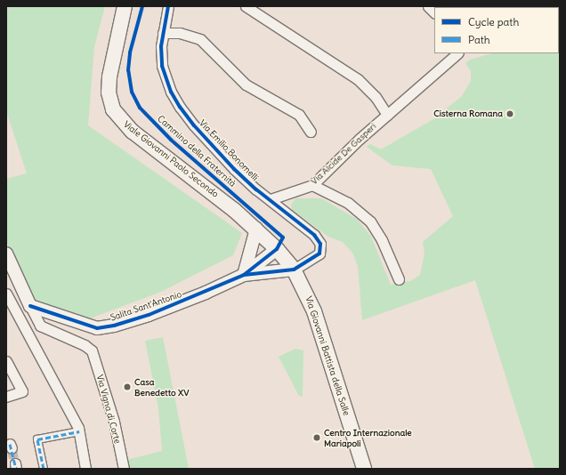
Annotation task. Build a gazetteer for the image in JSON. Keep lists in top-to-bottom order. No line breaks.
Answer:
{"streets":{"main road":["Viale Giovanni Paolo Secondo","Via Giovanni Battista della Salle"],"street":["Via Emilio Bonomelli","Via Alcide De Gasperi","Salita Sant'Antonio","Via Vigna di Corte"],"cycle path":["Cammino della Fraternità"]},"crossings":[["Via Emilio Bonomelli","Via Alcide De Gasperi"],["Viale Giovanni Paolo Secondo","Salita Sant'Antonio"],["Viale Giovanni Paolo Secondo","Via Giovanni Battista della Salle"],["Salita Sant'Antonio","Via Giovanni Battista della Salle"],["Salita Sant'Antonio","Via Vigna di Corte"]],"places":["Cisterna Romana","Casa Benedetto XV","Centro Internazionale Mariapoli"],"legend":["Cycle path","Path"]}
